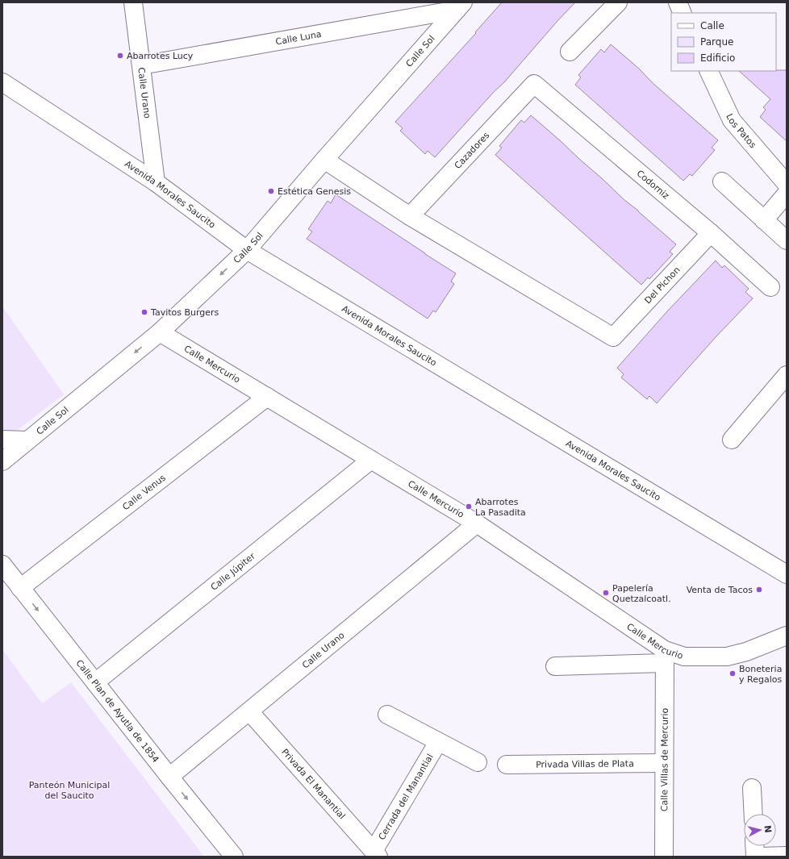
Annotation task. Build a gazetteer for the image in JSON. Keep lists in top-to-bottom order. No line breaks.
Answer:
{"streets":{"street":["Calle Luna","Calle Sol","Calle Urano","Los Patos","Cazadores","Codorniz","Avenida Morales Saucito","Del Pichon","Calle Mercurio","Calle Venus","Calle Júpiter","Calle Plan de Ayutla de 1854","Calle Villas de Mercurio","Privada Villas de Plata","Privada El Manantial","Cerrada del Manantial"]},"crossings":[["Calle Luna","Calle Sol"],["Calle Luna","Calle Urano"],["Calle Sol","Avenida Morales Saucito"],["Calle Sol","Calle Mercurio"],["Calle Urano","Avenida Morales Saucito"],["Calle Urano","Calle Mercurio"],["Calle Urano","Calle Plan de Ayutla de 1854"],["Calle Urano","Privada El Manantial"],["Cazadores","Codorniz"],["Cazadores","Del Pichon"],["Codorniz","Del Pichon"],["Calle Mercurio","Calle Venus"],["Calle Mercurio","Calle Júpiter"],["Calle Mercurio","Calle Villas de Mercurio"],["Calle Venus","Calle Plan de Ayutla de 1854"],["Calle Júpiter","Calle Plan de Ayutla de 1854"],["Calle Villas de Mercurio","Privada Villas de Plata"],["Privada El Manantial","Cerrada del Manantial"]],"one_way":["Calle Sol","Calle Plan de Ayutla de 1854"],"parks":["Panteón Municipal del Saucito"],"places":["Abarrotes Lucy","Estética Genesis","Tavitos Burgers","Abarrotes La Pasadita","Venta de Tacos","Papelería Quetzalcoatl.","Boneteria y Regalos"],"legend":["Calle","Parque","Edificio"],"north":"right"}
